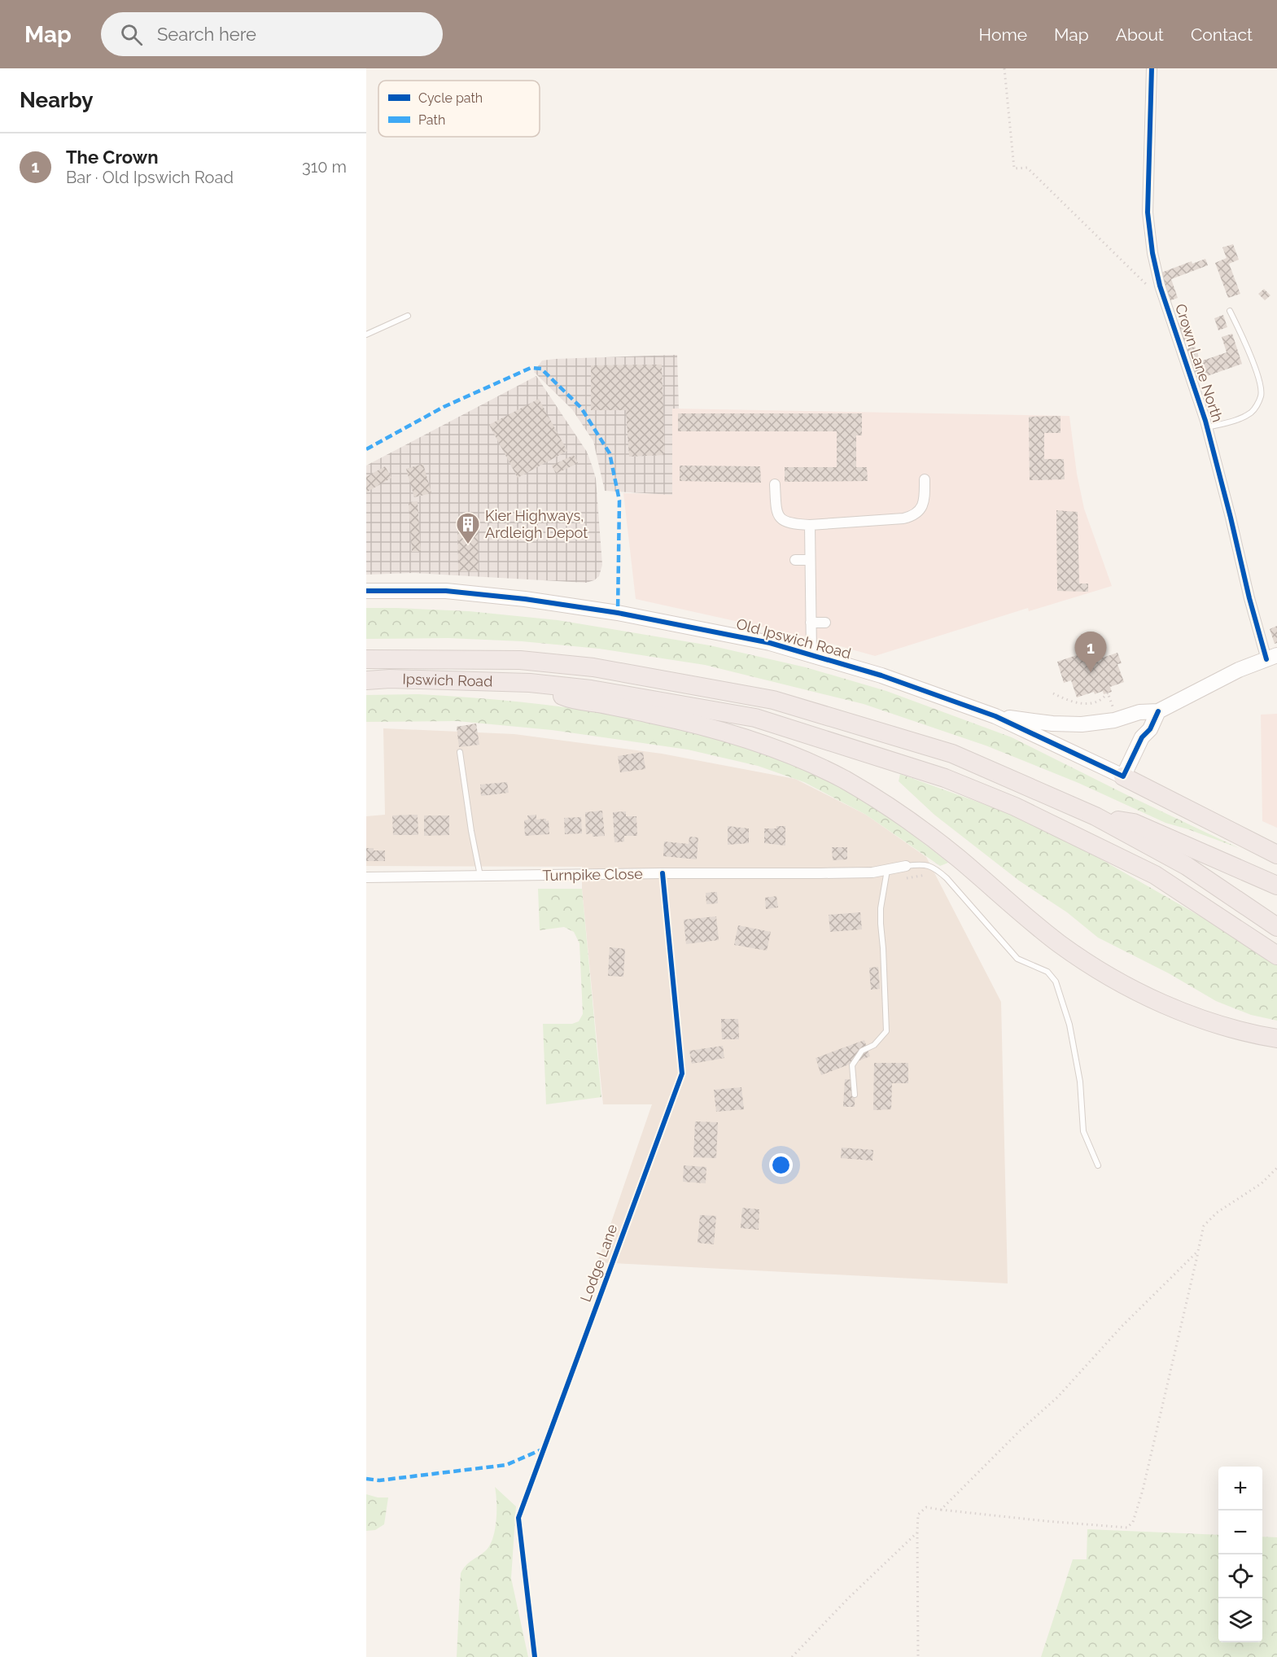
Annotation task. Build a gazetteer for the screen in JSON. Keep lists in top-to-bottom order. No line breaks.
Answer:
{"streets":{"highway":["Ipswich Road"],"street":["Crown Lane North","Old Ipswich Road","Turnpike Close"],"lane":["Lodge Lane"]},"crossings":[["Crown Lane North","Old Ipswich Road"],["Turnpike Close","Lodge Lane"]],"places":{"building":["Kier Highways, Ardleigh Depot"]},"legend":["Cycle path","Path"],"page":{"header":"Map","search":"Search here","nav":["Home","Map","About","Contact"],"heading":"Nearby","list":[{"mark":"1","name":"The Crown","note":"Bar · Old Ipswich Road","value":"310 m"}],"pins":"1","map_buttons":["+","−"]}}
